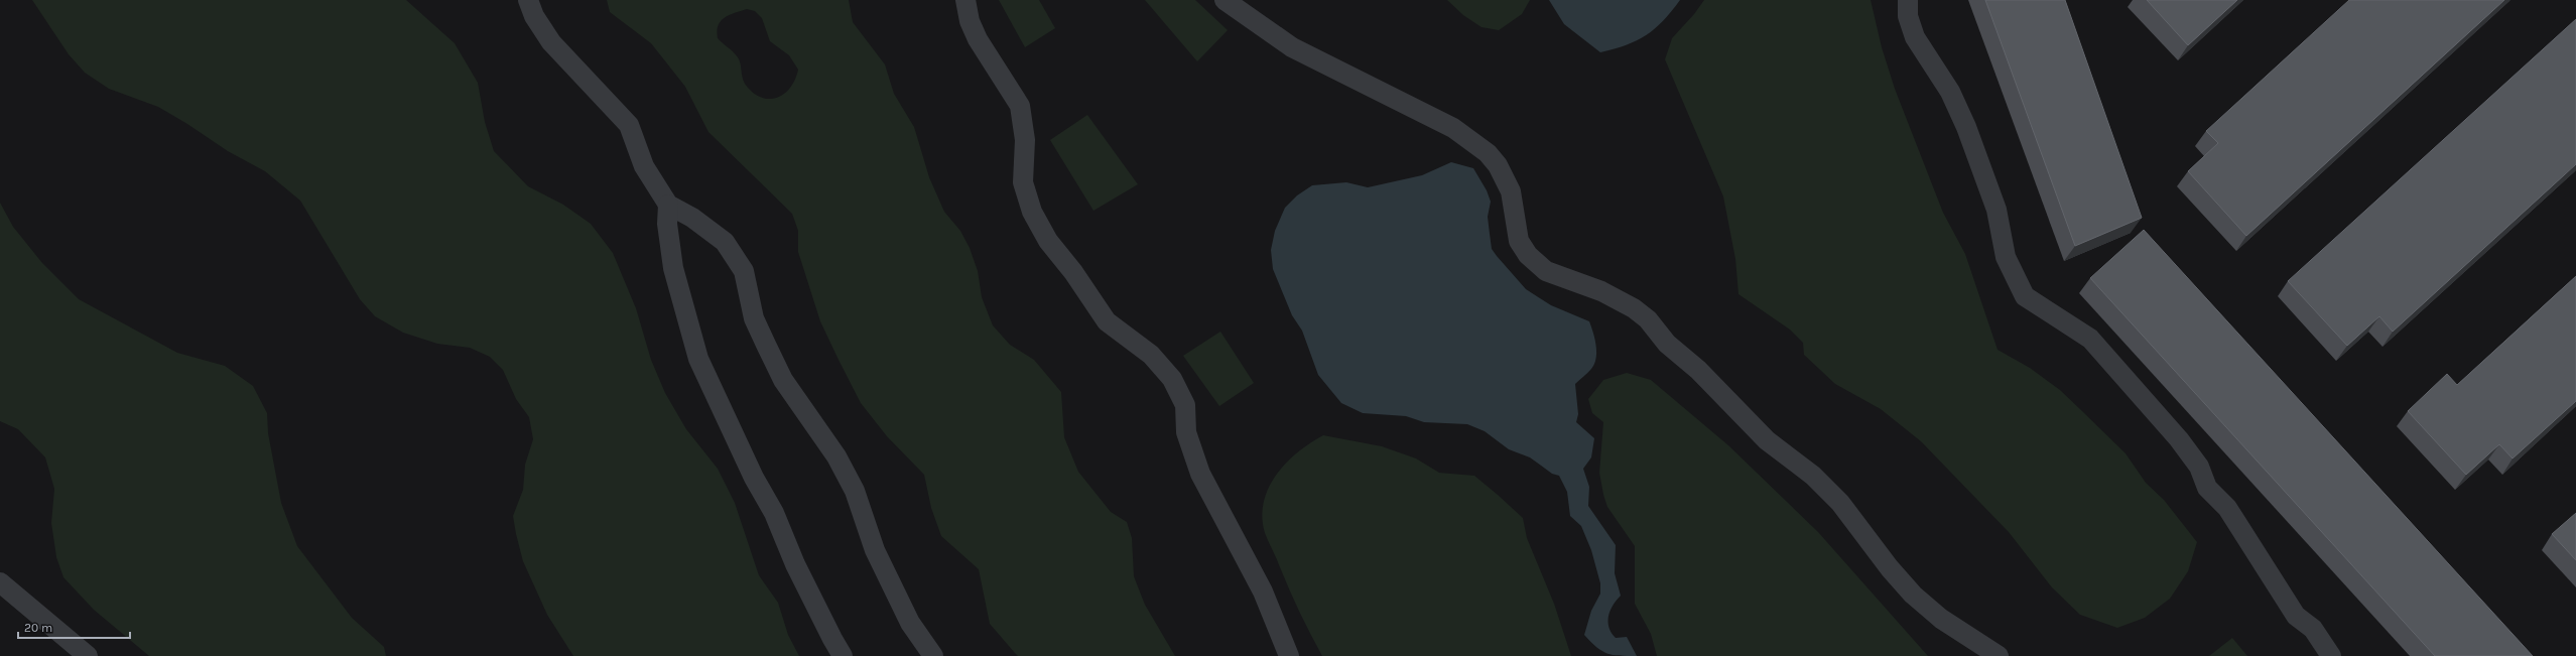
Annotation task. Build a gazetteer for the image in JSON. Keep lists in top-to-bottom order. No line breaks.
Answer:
{"scale_bar":"20 m"}
